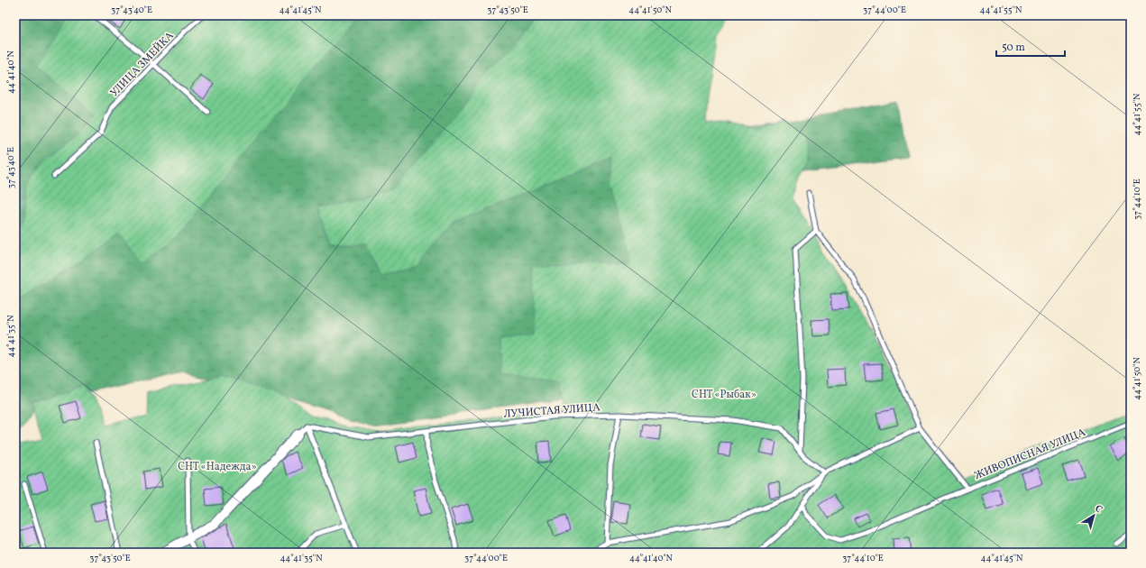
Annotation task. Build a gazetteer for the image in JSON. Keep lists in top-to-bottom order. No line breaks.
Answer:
{"streets":{"lane":["УЛИЦА ЗМЕЙКА","ЛУЧИСТАЯ УЛИЦА","ЖИВОПИСНАЯ УЛИЦА"]},"parks":["СНТ «Рыбак»","СНТ «Надежда»"],"scale_bar":"50 m","north":"top right","coordinates":["37°43'40\"E","44°41'45\"N","37°43'50\"E","44°41'50\"N","37°44'00\"E","44°41'55\"N","44°41'40\"N","37°44'10\"E","44°41'35\"N"]}
